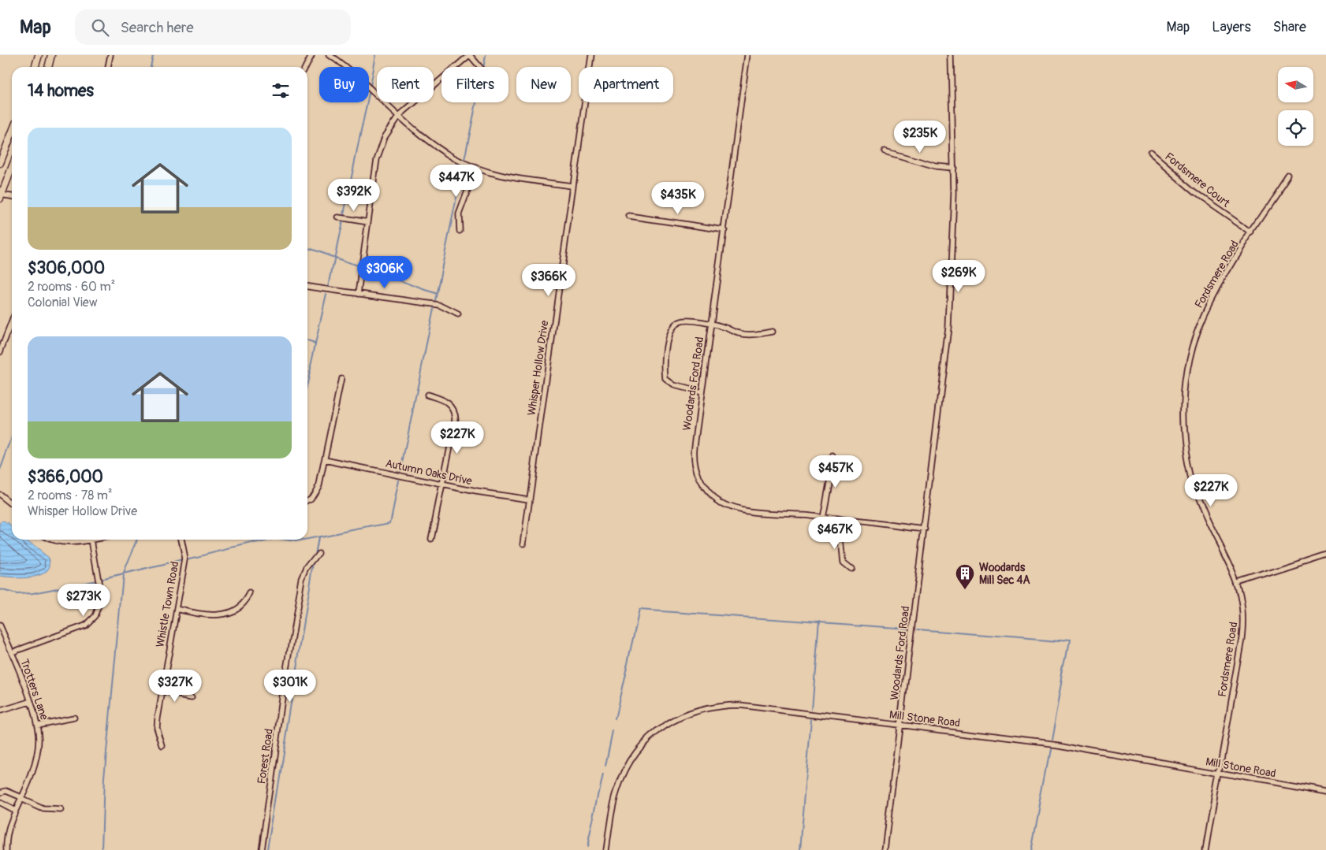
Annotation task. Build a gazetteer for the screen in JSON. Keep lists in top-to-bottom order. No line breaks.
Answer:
{"streets":{"street":["Fordsmere Court","Fordsmere Road","Whisper Hollow Drive","Woodards Ford Road","Autumn Oaks Drive","Whistle Town Road","Trotters Lane","Mill Stone Road","Forest Road"]},"crossings":[["Fordsmere Court","Fordsmere Road"],["Fordsmere Road","Mill Stone Road"],["Whisper Hollow Drive","Autumn Oaks Drive"],["Woodards Ford Road","Mill Stone Road"]],"places":{"building":["Woodards Mill Sec 4A"]},"north":"left","page":{"header":"Map","search":"Search here","nav":["Map","Layers","Share"],"chip":["Buy","Rent","Filters","New","Apartment"],"heading":"14 homes","list":[{"name":"$306,000","note":"2 rooms · 60 m² · Colonial View"},{"name":"$366,000","note":"2 rooms · 78 m² · Whisper Hollow Drive"}],"price":["$235K","$447K","$392K","$435K","$306K","$269K","$366K","$227K","$457K","$227K","$467K","$273K","$327K","$301K"]}}
